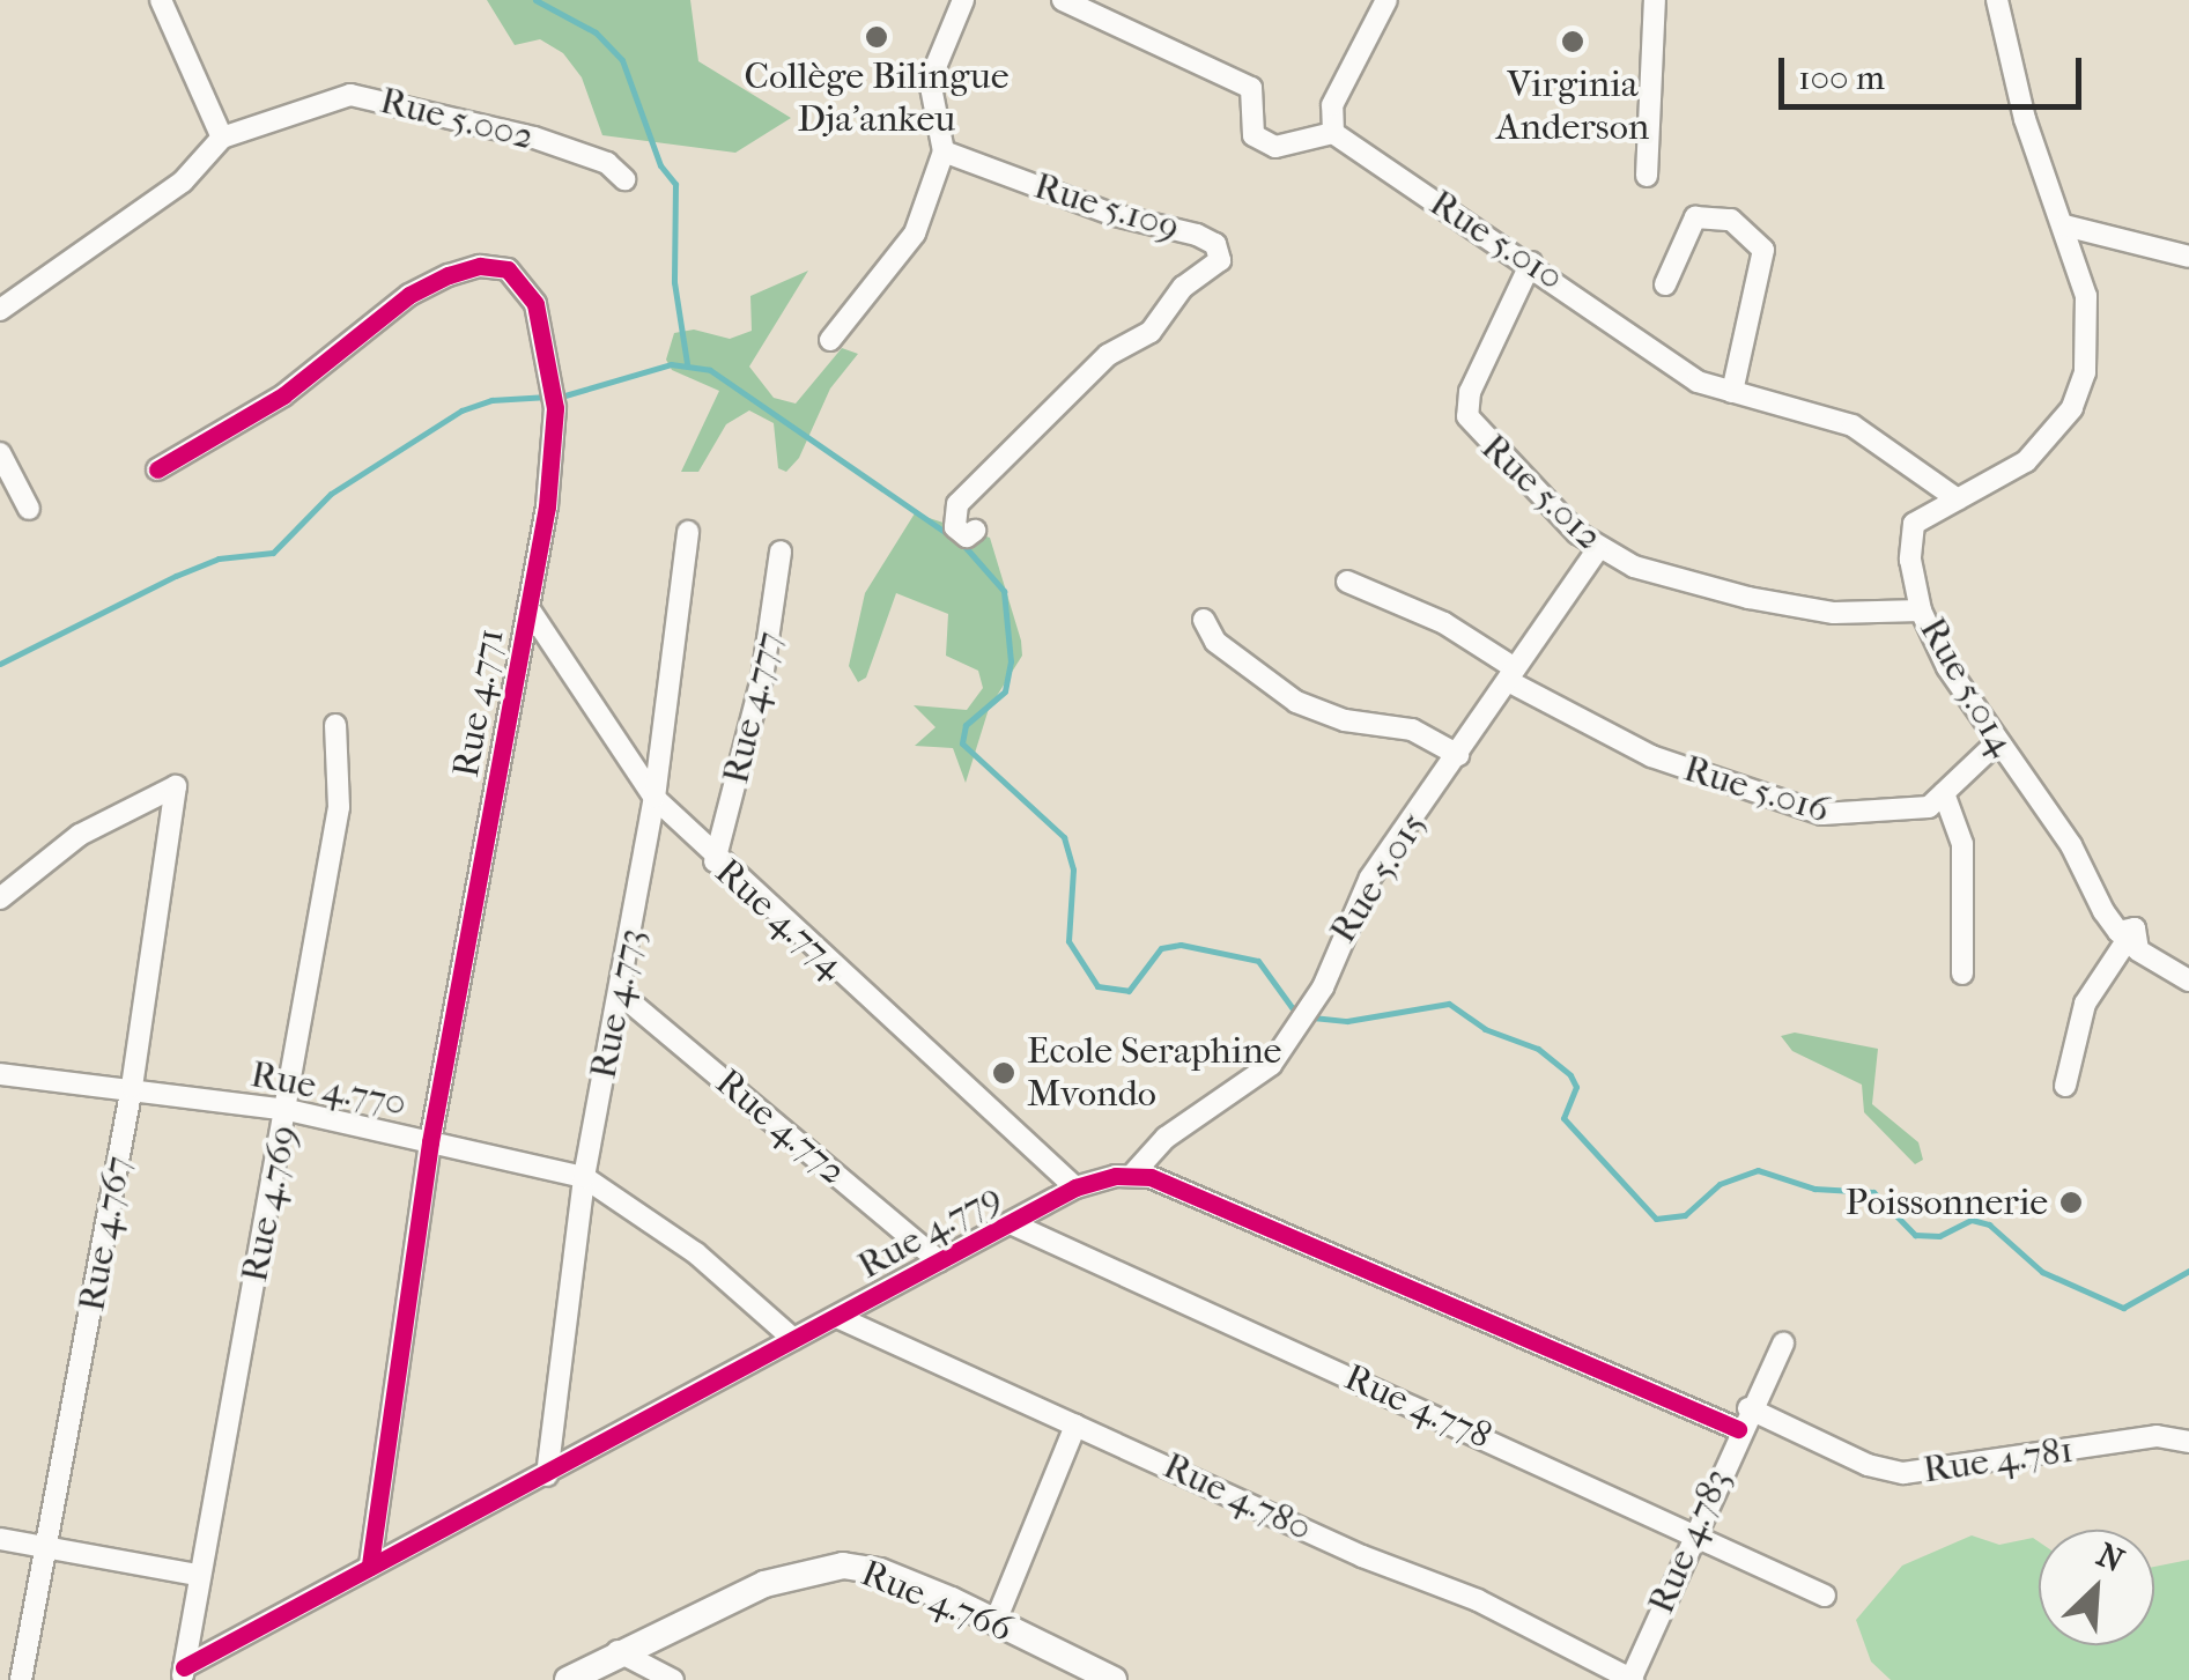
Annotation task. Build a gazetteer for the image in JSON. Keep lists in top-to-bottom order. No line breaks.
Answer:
{"streets":{"street":["Rue 5.002","Rue 5.109","Rue 5.010","Rue 5.012","Rue 5.014","Rue 4.771","Rue 4.777","Rue 5.016","Rue 5.015","Rue 4.774","Rue 4.773","Rue 4.770","Rue 4.772","Rue 4.769","Rue 4.779","Rue 4.767","Rue 4.778","Rue 4.781","Rue 4.780","Rue 4.783","Rue 4.766"]},"crossings":[["Rue 5.010","Rue 5.012"],["Rue 5.010","Rue 5.014"],["Rue 5.012","Rue 5.014"],["Rue 5.012","Rue 5.015"],["Rue 5.014","Rue 5.016"],["Rue 4.771","Rue 4.774"],["Rue 4.771","Rue 4.770"],["Rue 4.771","Rue 4.779"],["Rue 4.777","Rue 4.774"],["Rue 5.016","Rue 5.015"],["Rue 5.015","Rue 4.779"],["Rue 4.774","Rue 4.773"],["Rue 4.774","Rue 4.779"],["Rue 4.773","Rue 4.770"],["Rue 4.773","Rue 4.772"],["Rue 4.773","Rue 4.779"],["Rue 4.770","Rue 4.769"],["Rue 4.770","Rue 4.779"],["Rue 4.770","Rue 4.767"],["Rue 4.772","Rue 4.779"],["Rue 4.769","Rue 4.779"],["Rue 4.779","Rue 4.778"],["Rue 4.779","Rue 4.780"],["Rue 4.778","Rue 4.783"],["Rue 4.781","Rue 4.783"],["Rue 4.780","Rue 4.783"]],"places":["Collège Bilingue Dja'ankeu","Virginia Anderson","Ecole Seraphine Mvondo","Poissonnerie"],"scale_bar":"100 m","north":"top right"}
